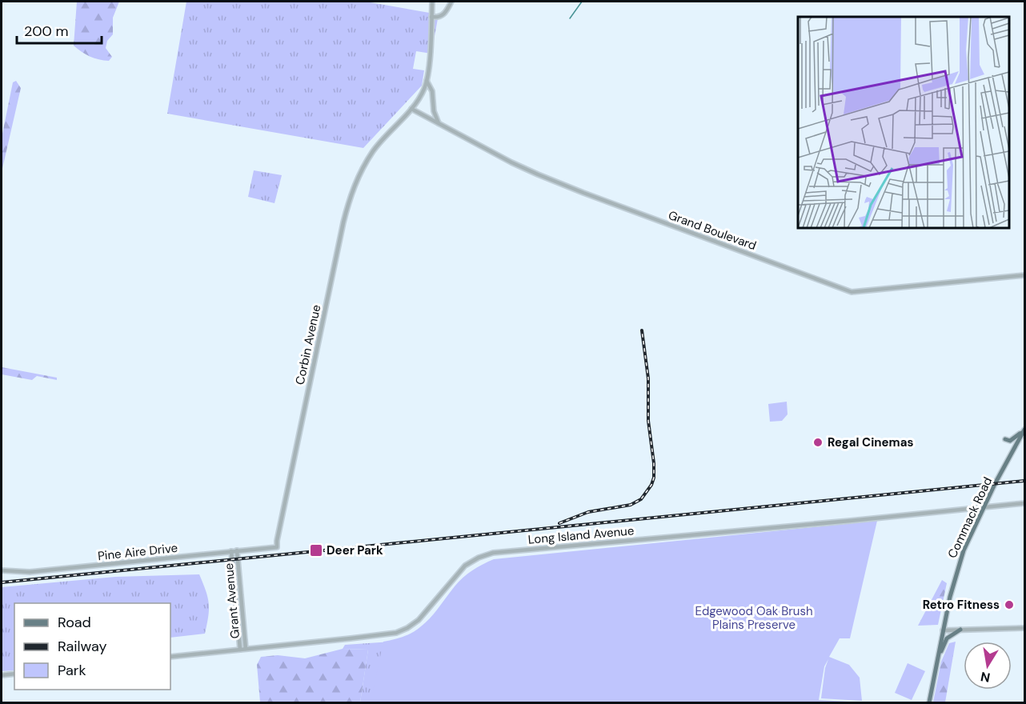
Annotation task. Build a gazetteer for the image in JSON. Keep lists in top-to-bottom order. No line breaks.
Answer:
{"streets":{"main road":["Commack Road"],"street":["Grand Boulevard","Corbin Avenue","Long Island Avenue","Pine Aire Drive","Grant Avenue"]},"crossings":[["Grand Boulevard","Corbin Avenue"],["Corbin Avenue","Pine Aire Drive"],["Commack Road","Long Island Avenue"],["Long Island Avenue","Grant Avenue"],["Pine Aire Drive","Grant Avenue"]],"parks":["Edgewood Oak Brush Plains Preserve"],"places":{"other":["Regal Cinemas","Retro Fitness"],"transit":["Deer Park"]},"legend":["Road","Railway","Park"],"scale_bar":"200 m","north":"bottom"}
